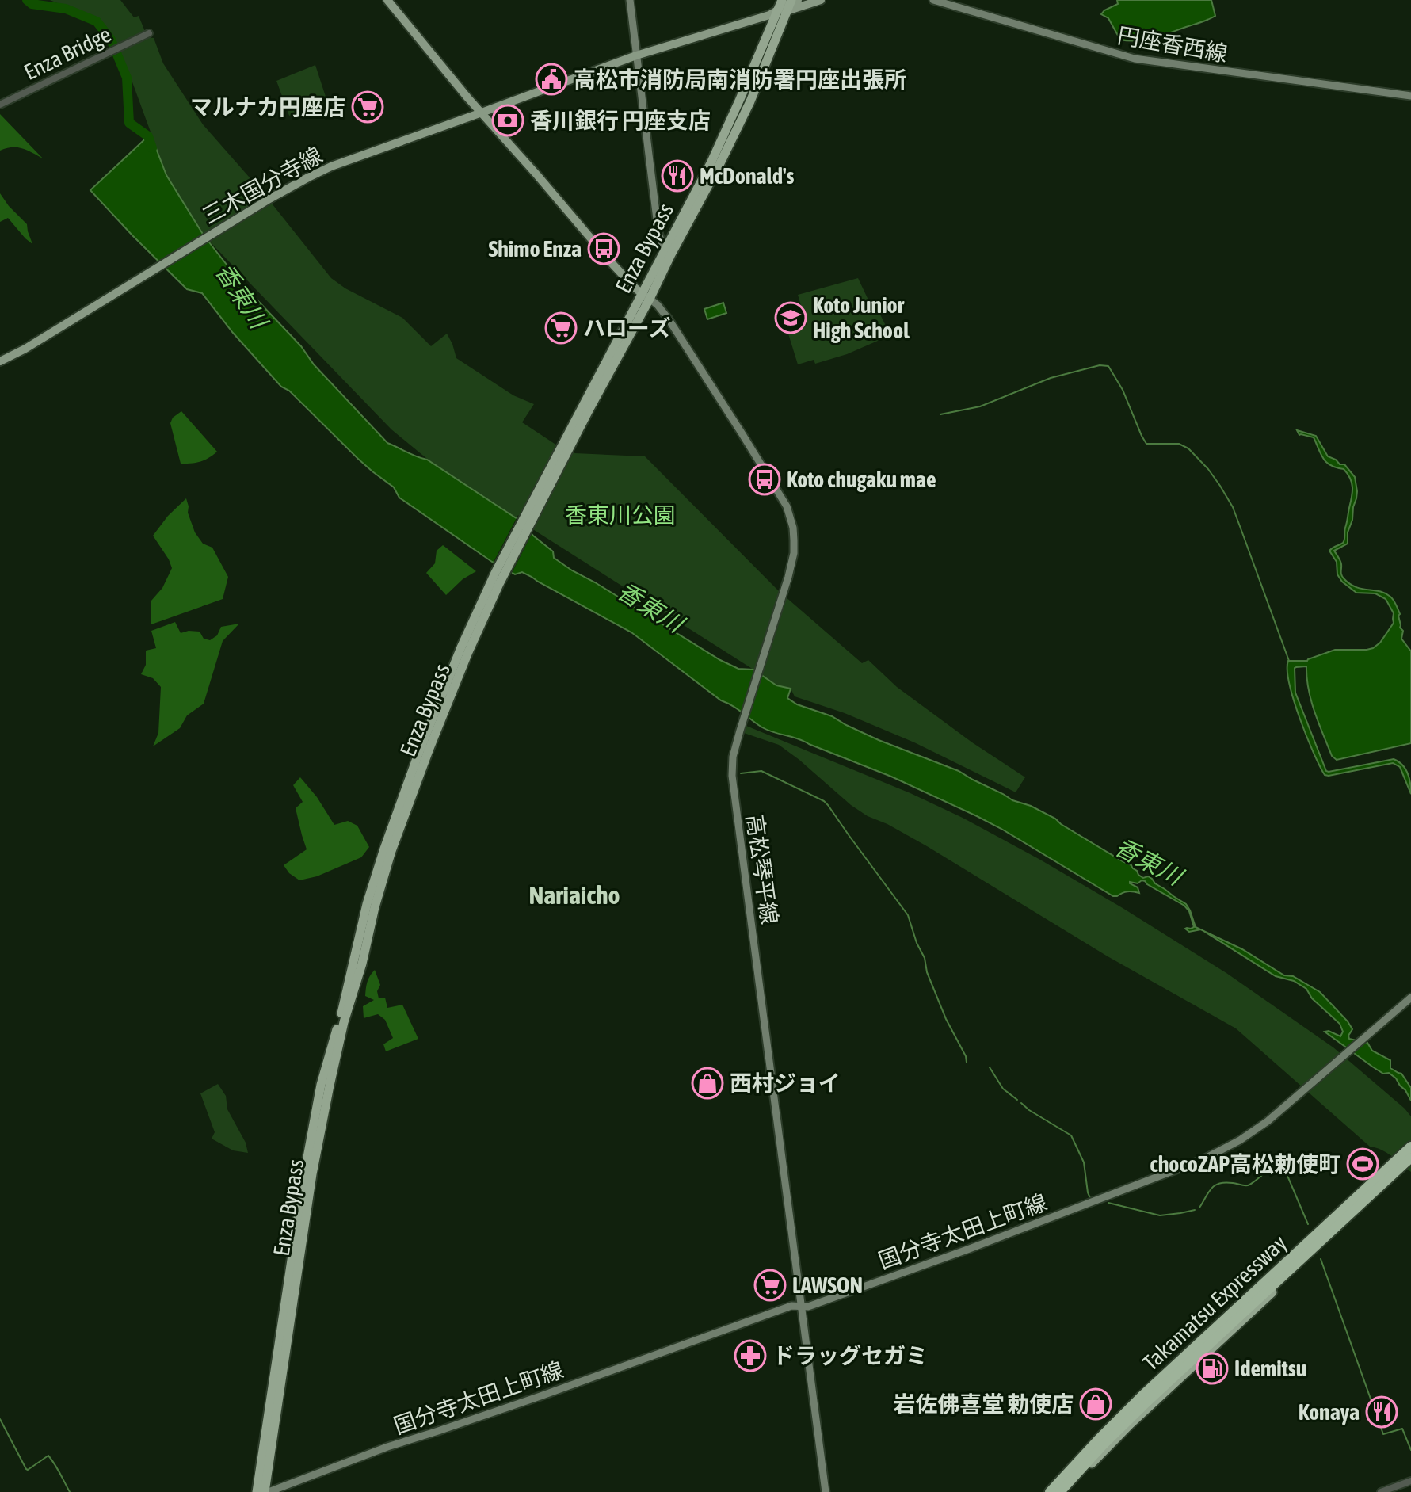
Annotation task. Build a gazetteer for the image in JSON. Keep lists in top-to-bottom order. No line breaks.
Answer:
{"streets":{"highway":["Enza Bypass","Takamatsu Expressway"],"main road":["円座香西線","三木国分寺線","高松琴平線","国分寺太田上町線"],"street":["Enza Bridge"]},"crossings":[["三木国分寺線","Enza Bypass"],["Enza Bypass","高松琴平線"],["Enza Bypass","国分寺太田上町線"],["高松琴平線","国分寺太田上町線"]],"districts":["Nariaicho"],"water":["香東川"],"parks":["香東川公園"],"places":{"public building":["高松市消防局南消防署円座出張所"],"supermarket":["マルナカ円座店","ハローズ","LAWSON"],"bank":["香川銀行 円座支店"],"restaurant":["McDonald's","Konaya"],"bus stop":["Shimo Enza","Koto chugaku mae"],"school or university":["Koto Junior High School"],"shop":["西村ジョイ","岩佐佛喜堂 勅使店"],"sports":["chocoZAP高松勅使町"],"pharmacy":["ドラッグセガミ"],"fuel station":["Idemitsu"]}}
